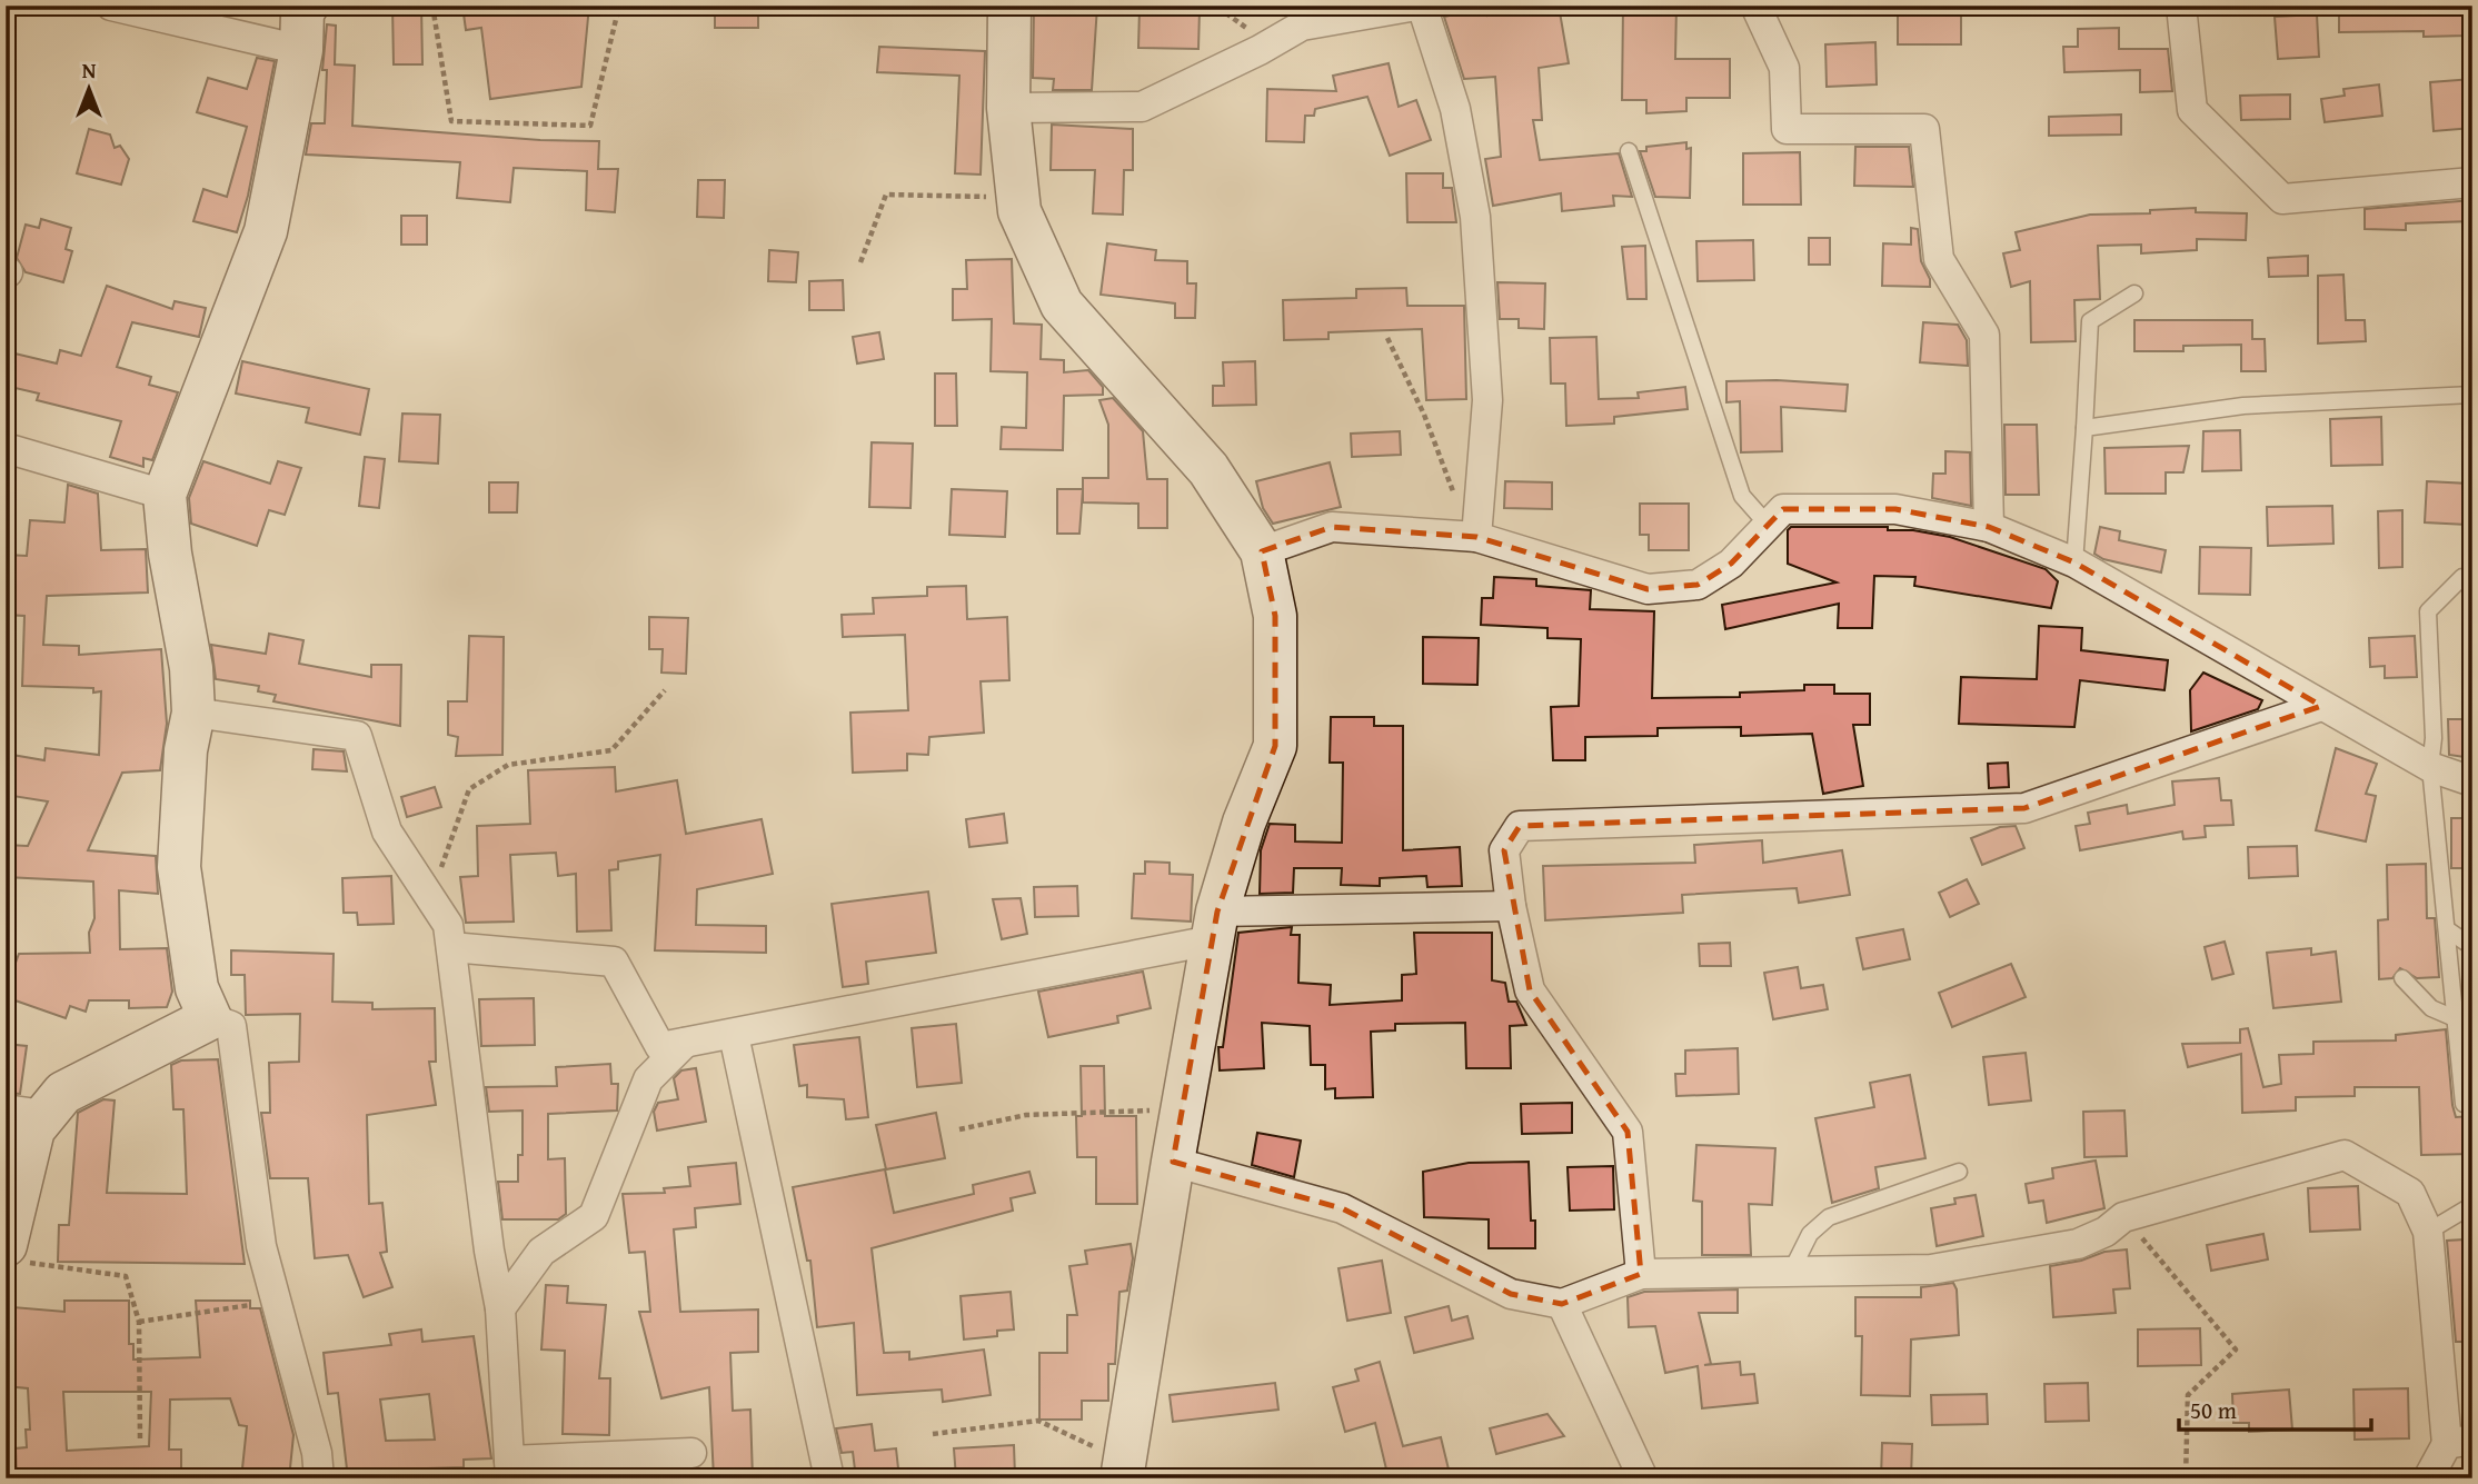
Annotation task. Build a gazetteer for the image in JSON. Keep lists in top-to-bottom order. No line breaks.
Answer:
{"scale_bar":"50 m","north":"top"}
